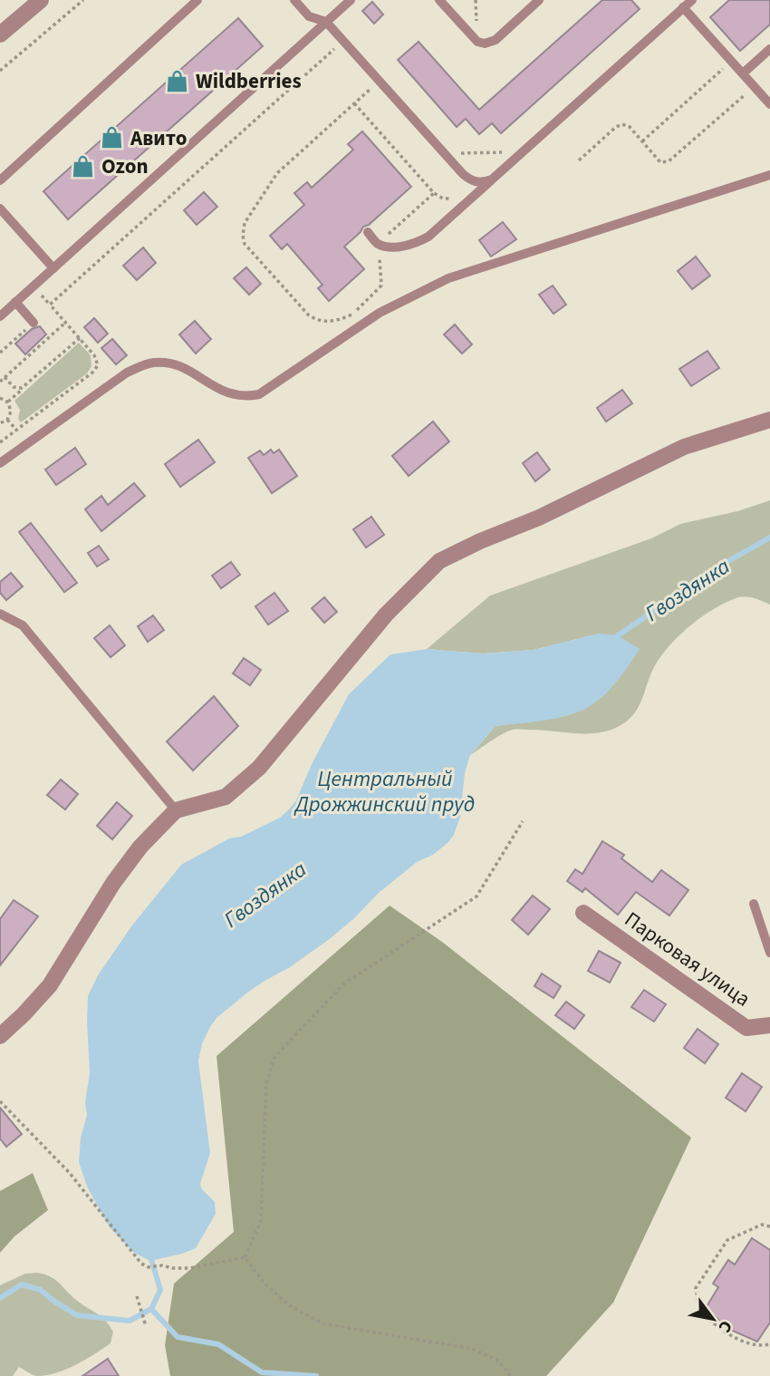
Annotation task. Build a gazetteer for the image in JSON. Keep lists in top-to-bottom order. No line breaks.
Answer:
{"streets":{"street":["Парковая улица"]},"water":["Гвоздянка","Центральный Дрожжинский пруд"],"places":{"shop":["Wildberries","Авито","Ozon"]},"north":"bottom right"}
